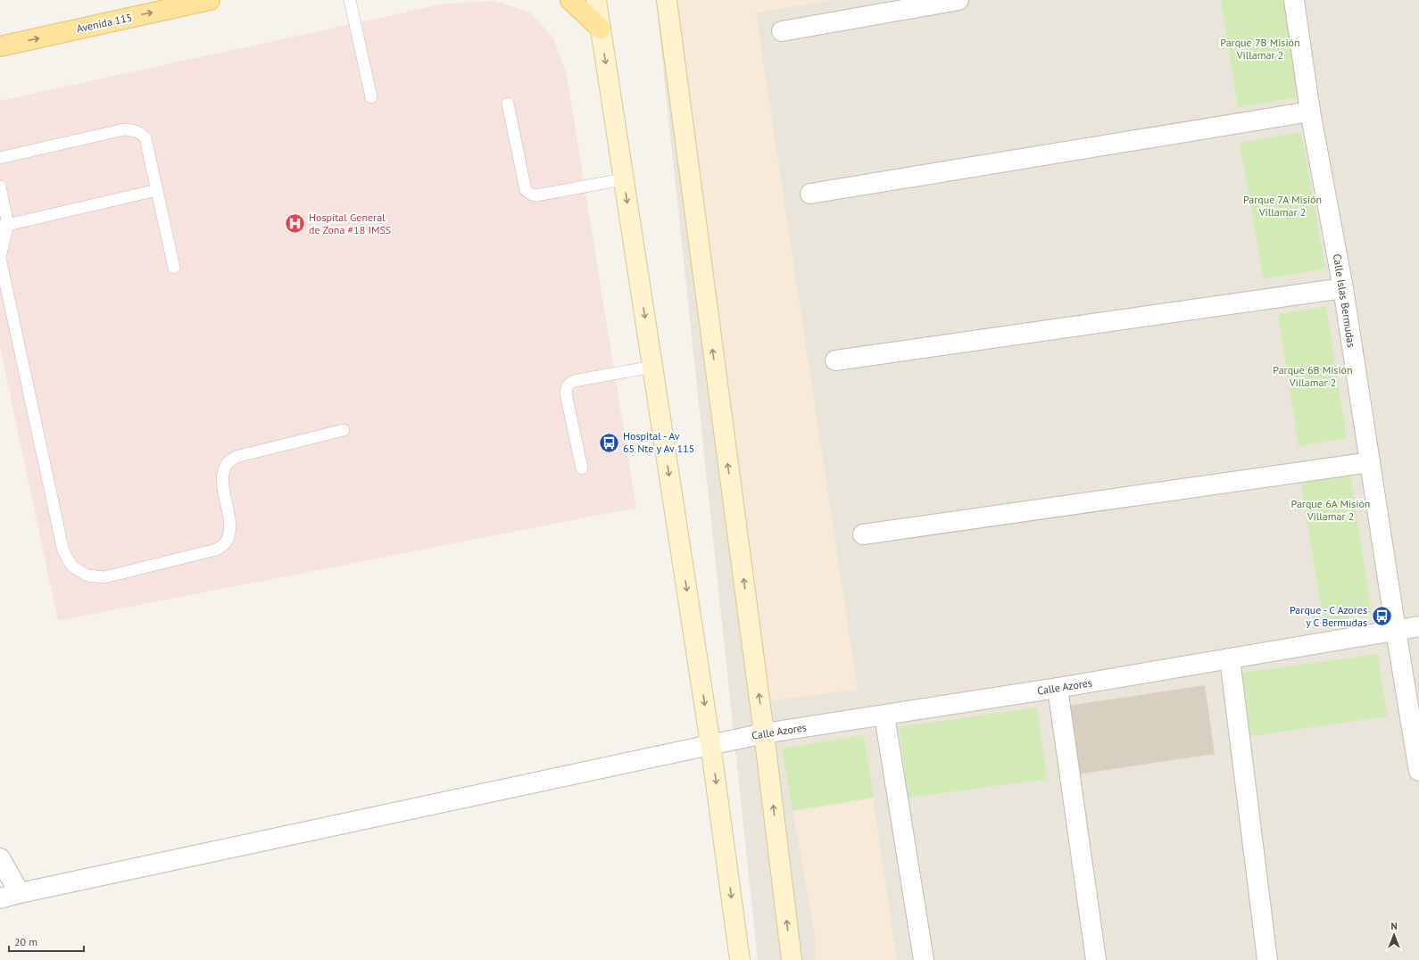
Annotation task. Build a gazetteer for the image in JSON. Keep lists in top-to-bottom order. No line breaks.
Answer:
{"streets":{"main road":["Avenida 115"],"street":["Calle Islas Bermudas","Calle Azores"]},"crossings":[["Calle Islas Bermudas","Calle Azores"]],"one_way":["Avenida 115"],"parks":["Parque 7B Misión Villamar 2","Parque 7A Misión Villamar 2","Parque 6B Misión Villamar 2","Parque 6A Misión Villamar 2"],"places":{"hospital":["Hospital General de Zona #18 IMSS"],"bus stop":["Hospital - Av 65 Nte y Av 115","Parque - C Azores y C Bermudas"]},"scale_bar":"20 m","north":"top"}
